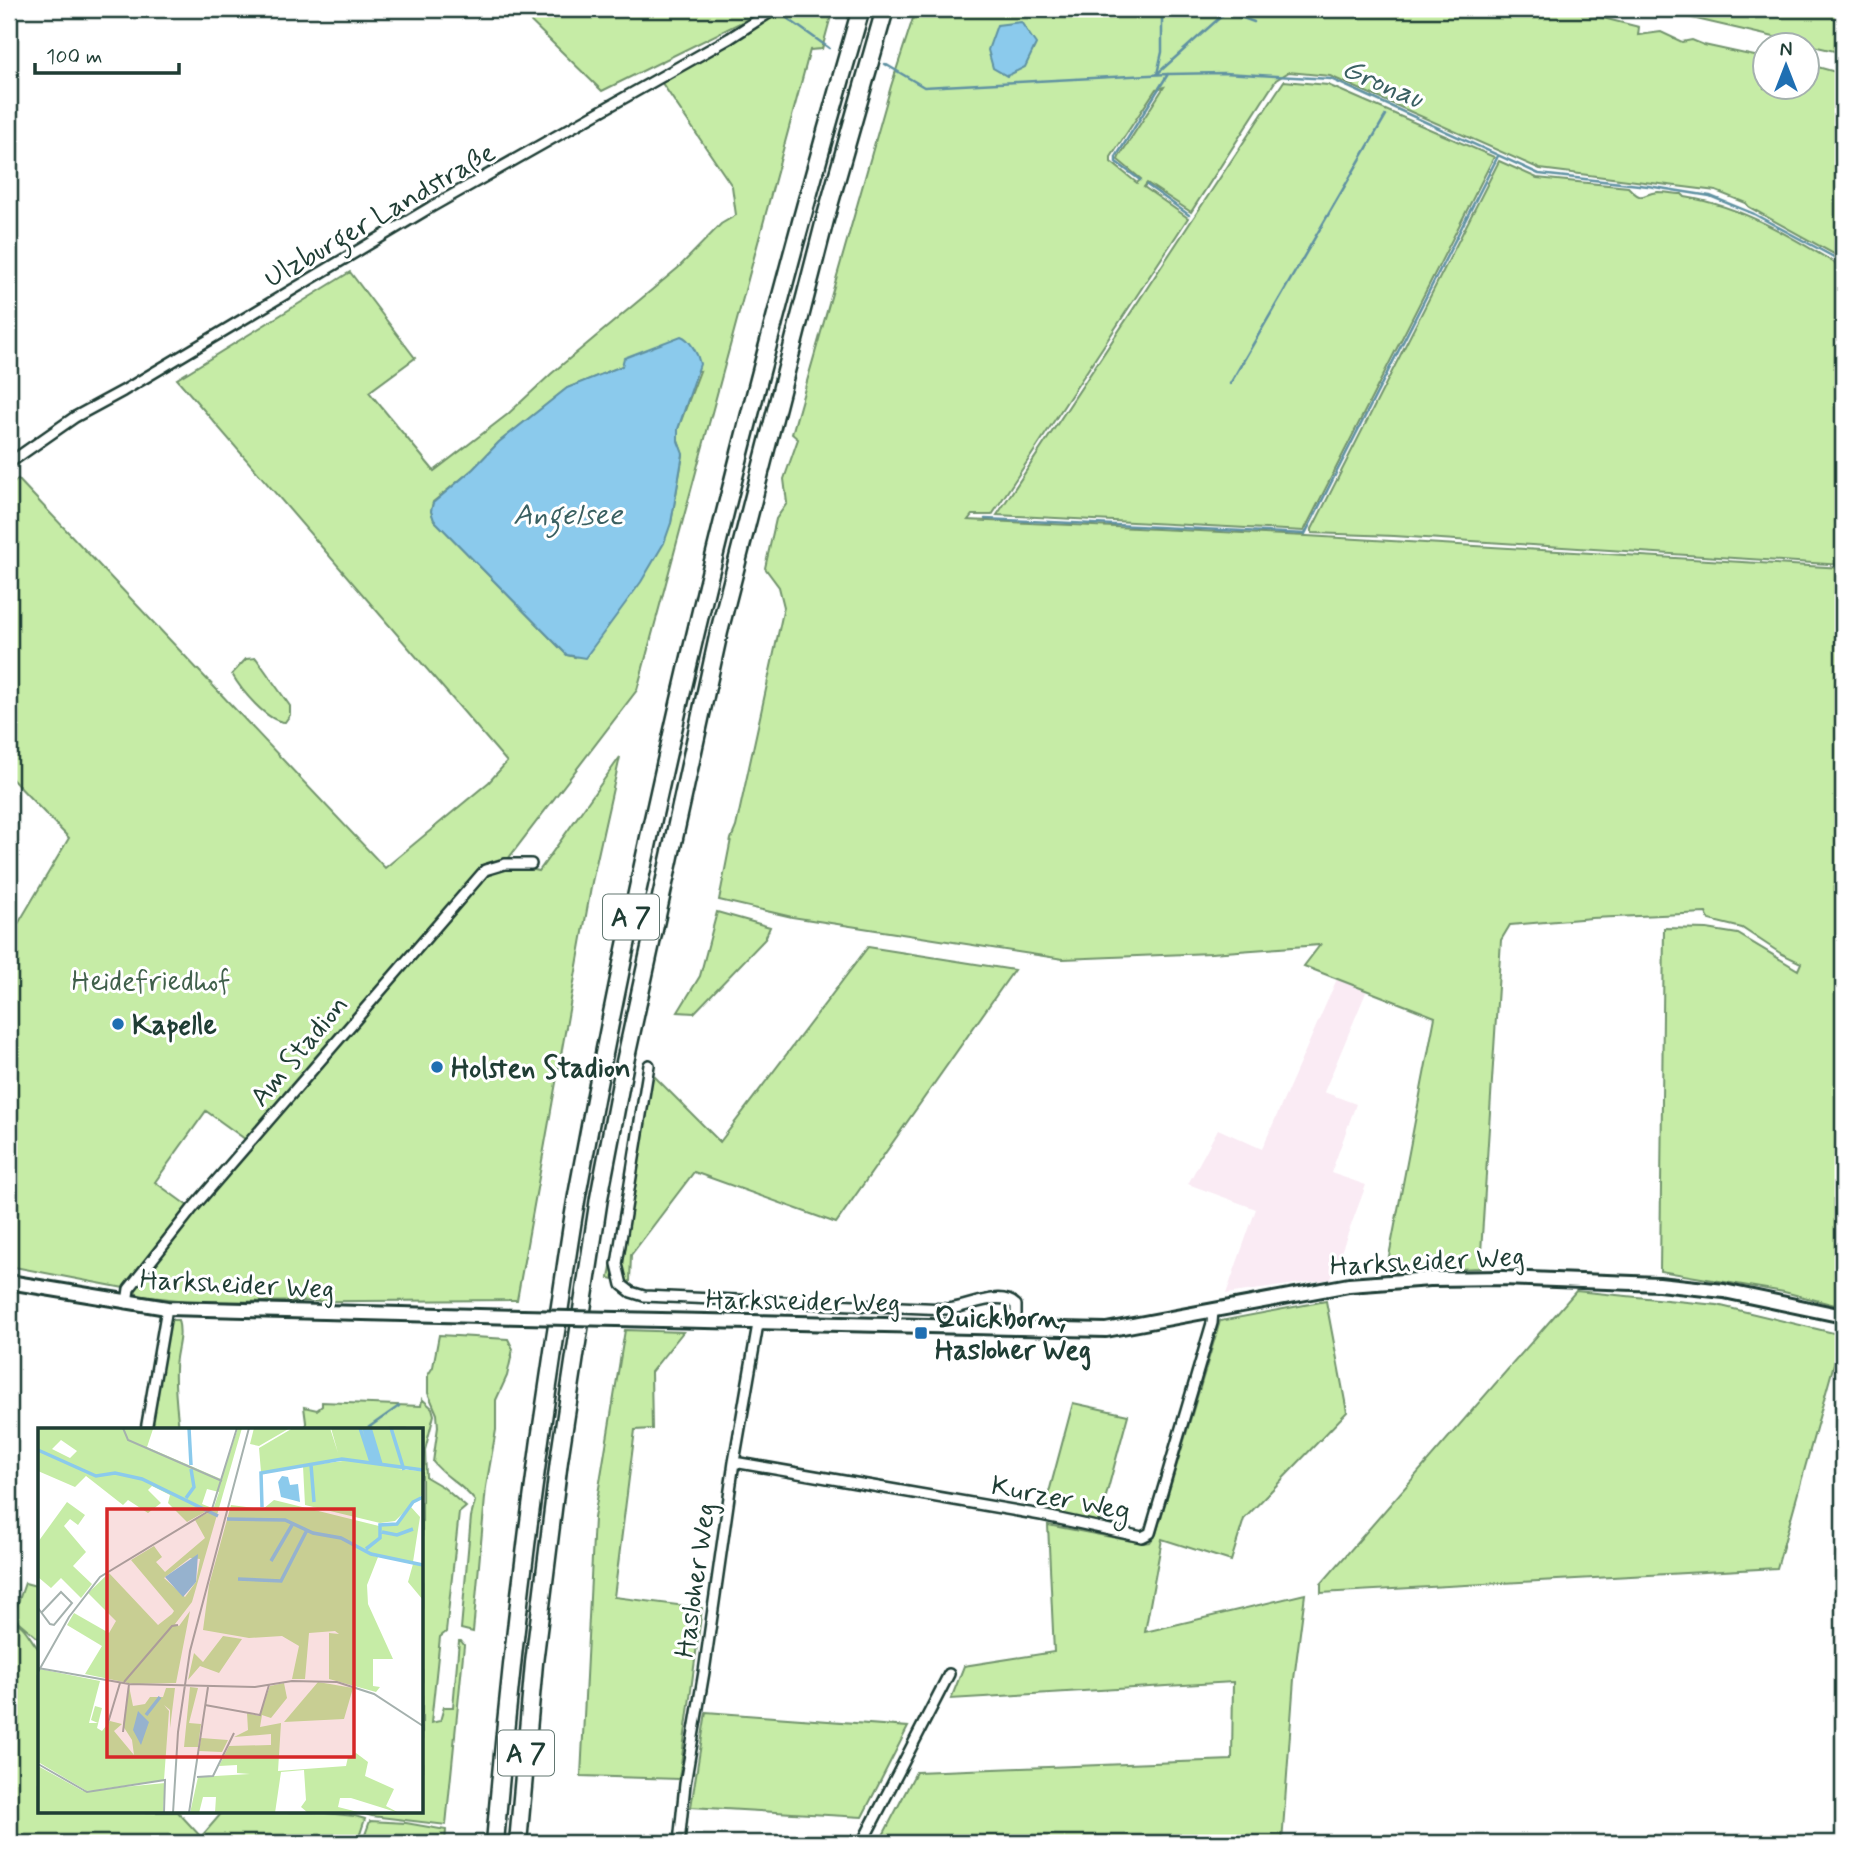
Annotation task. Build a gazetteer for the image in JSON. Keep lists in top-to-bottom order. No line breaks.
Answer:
{"streets":{"highway":["A 7"],"main road":["Harksheider Weg"],"street":["Ulzburger Landstraße","Am Stadion","Kurzer Weg","Hasloher Weg"]},"crossings":[["Am Stadion","Harksheider Weg"],["Harksheider Weg","Kurzer Weg"],["Harksheider Weg","Hasloher Weg"],["Kurzer Weg","Hasloher Weg"]],"water":["Gronau","Angelsee"],"parks":["Heidefriedhof"],"places":{"other":["Kapelle","Holsten Stadion"],"transit":["Quickborn, Hasloher Weg"]},"scale_bar":"100 m","north":"top"}
